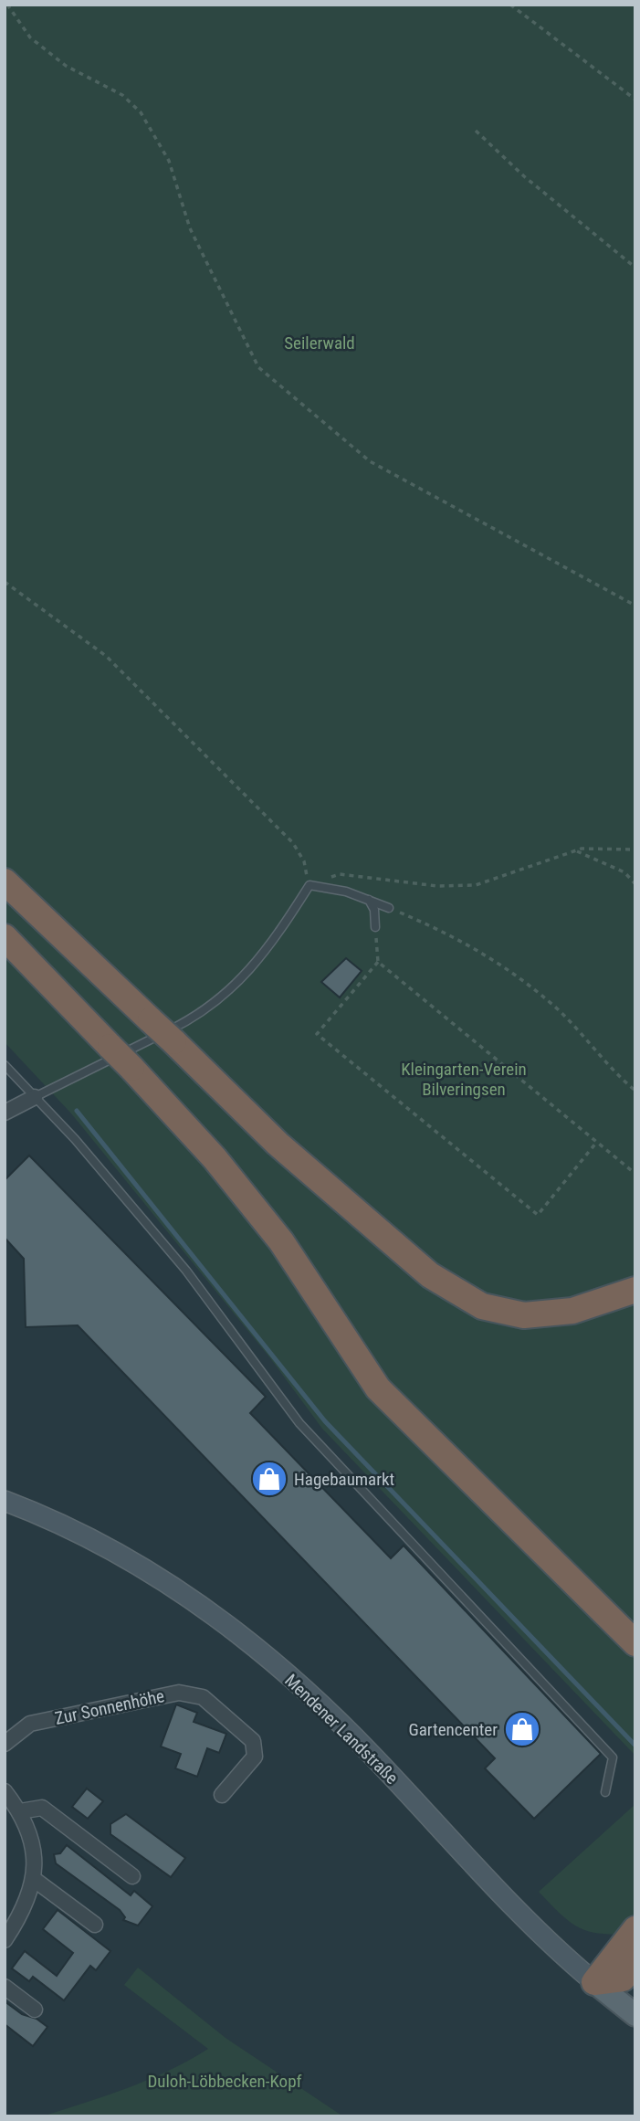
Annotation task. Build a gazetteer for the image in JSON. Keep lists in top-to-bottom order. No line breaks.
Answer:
{"streets":{"main road":["Mendener Landstraße"],"street":["Zur Sonnenhöhe"]},"parks":["Seilerwald","Kleingarten-Verein Bilveringsen","Duloh-Löbbecken-Kopf"],"places":{"shop":["Hagebaumarkt","Gartencenter"]}}
